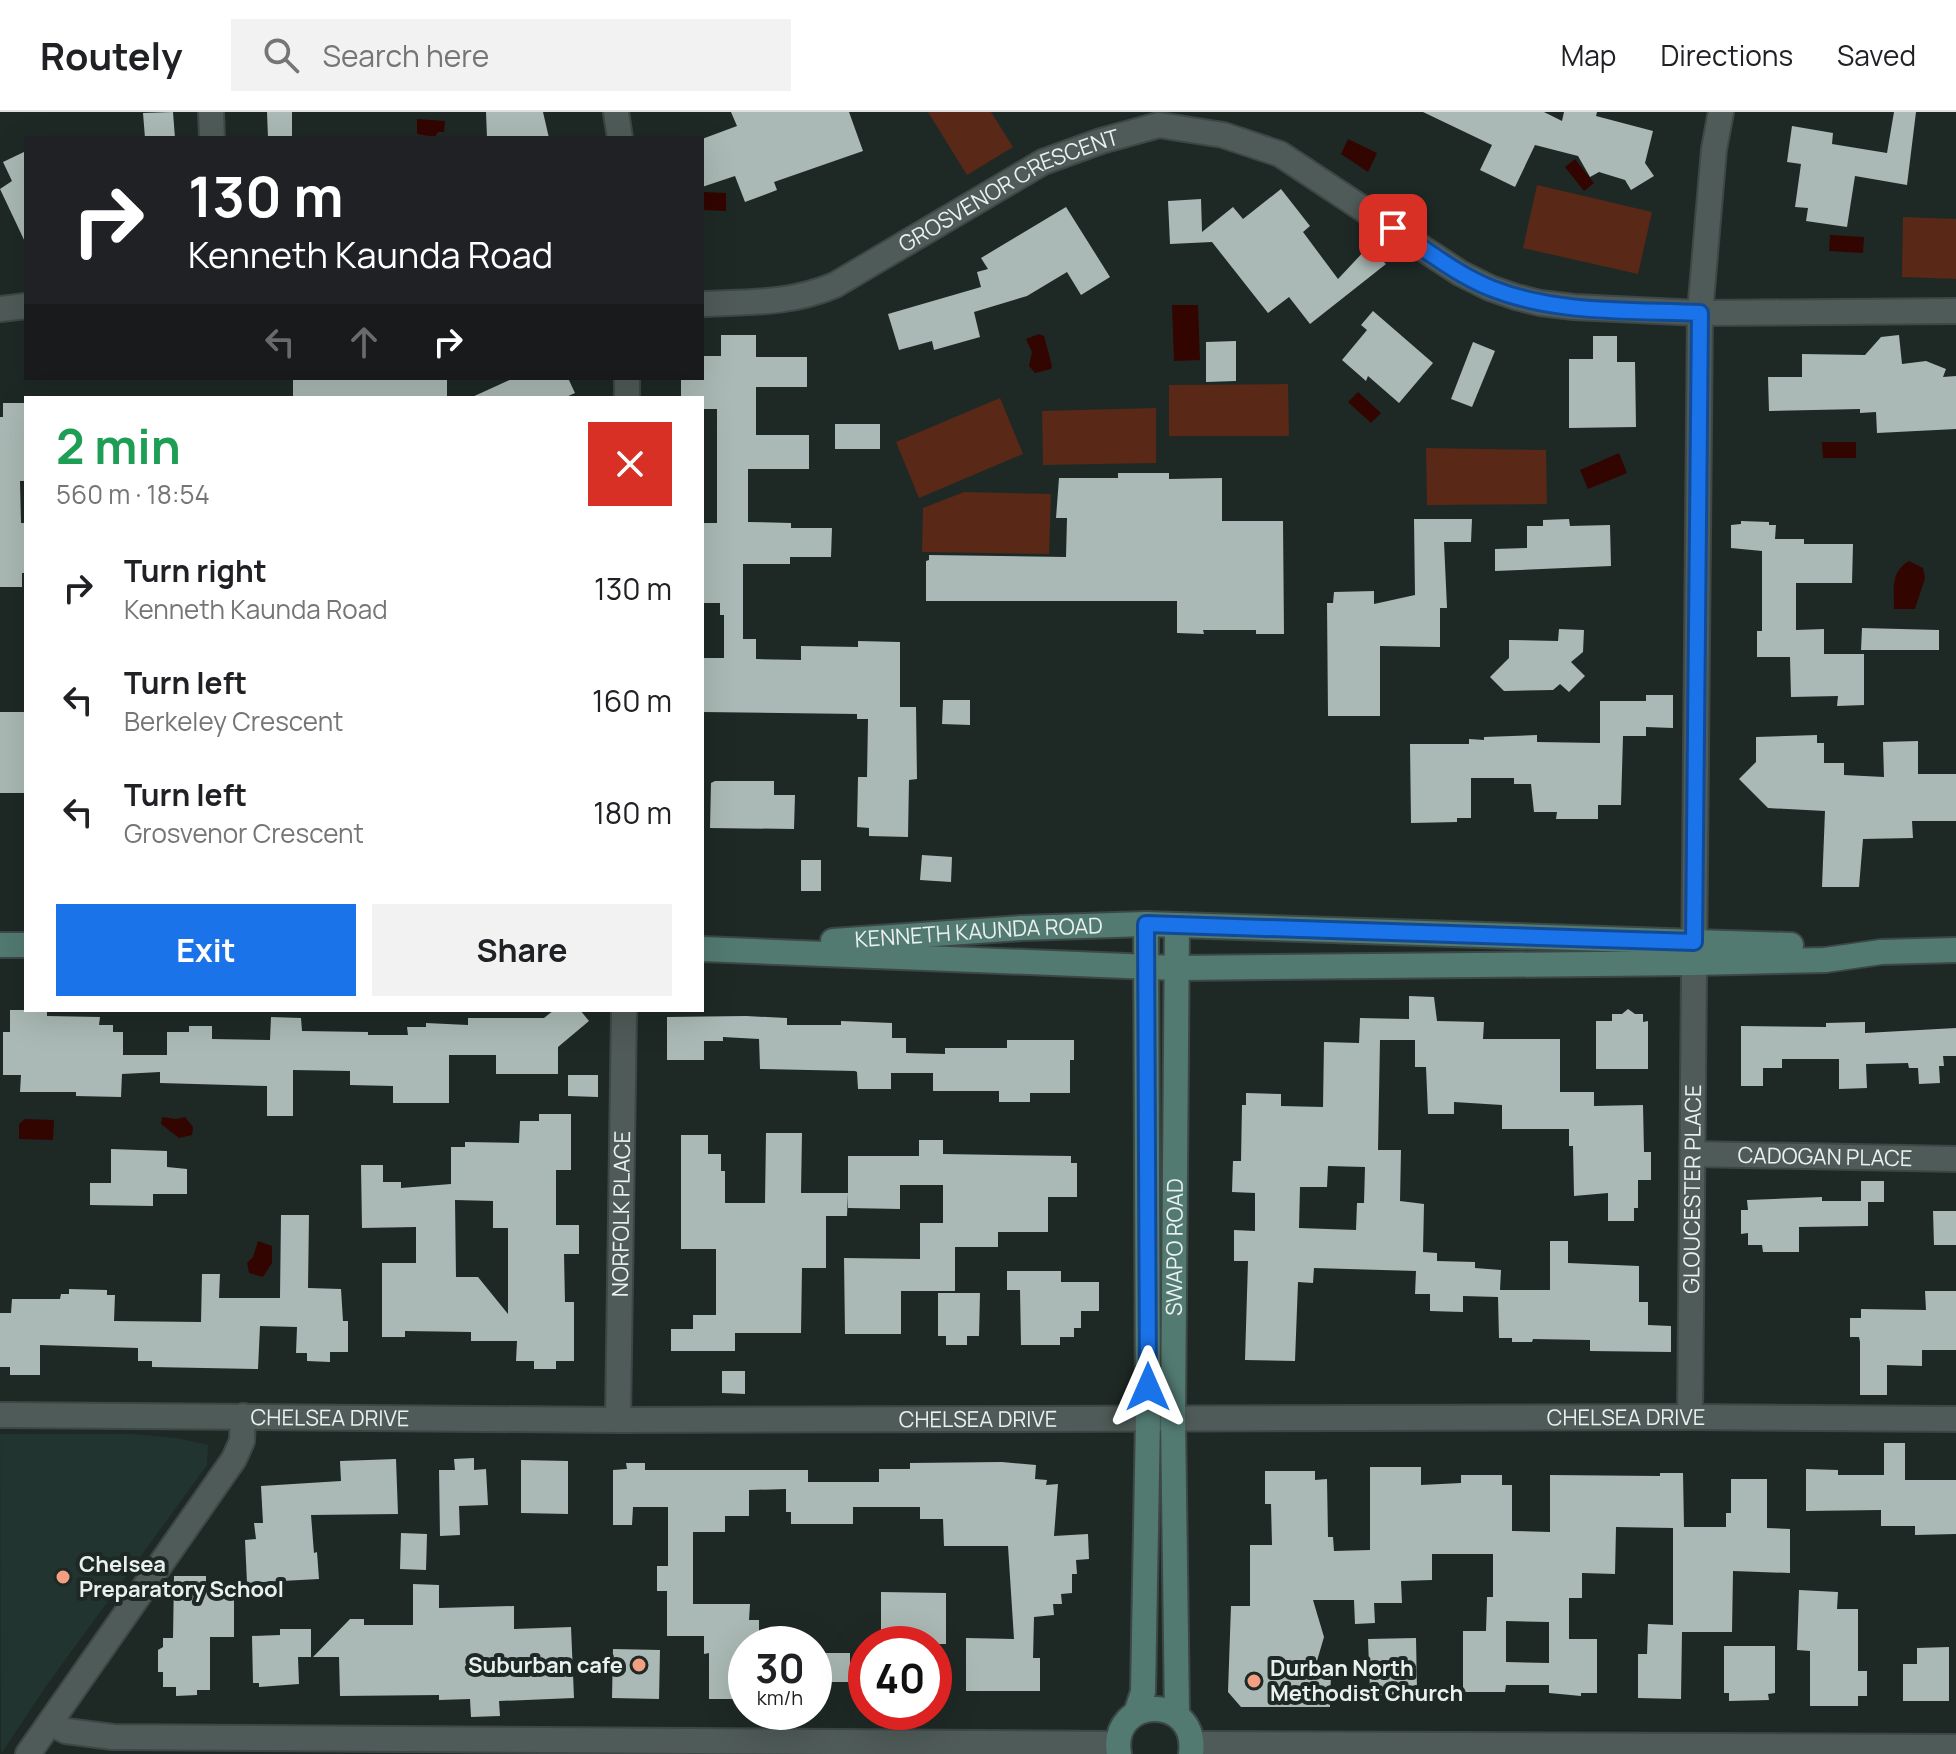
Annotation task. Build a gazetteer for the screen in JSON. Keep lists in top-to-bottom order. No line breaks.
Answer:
{"streets":{"main road":["KENNETH KAUNDA ROAD","SWAPO ROAD"],"street":["GROSVENOR CRESCENT","CADOGAN PLACE","GLOUCESTER PLACE","NORFOLK PLACE","CHELSEA DRIVE"]},"crossings":[["GROSVENOR CRESCENT","GLOUCESTER PLACE"],["KENNETH KAUNDA ROAD","GLOUCESTER PLACE"],["KENNETH KAUNDA ROAD","SWAPO ROAD"],["CADOGAN PLACE","GLOUCESTER PLACE"],["GLOUCESTER PLACE","CHELSEA DRIVE"],["NORFOLK PLACE","CHELSEA DRIVE"],["SWAPO ROAD","CHELSEA DRIVE"]],"places":["Chelsea Preparatory School","Suburban cafe","Durban North Methodist Church"],"page":{"header":"Routely","search":"Search here","nav":["Map","Directions","Saved"],"turn":["130 m","Kenneth Kaunda Road"],"heading":["2 min","560 m · 18:54"],"list":[{"name":"Turn right","note":"Kenneth Kaunda Road","value":"130 m"},{"name":"Turn left","note":"Berkeley Crescent","value":"160 m"},{"name":"Turn left","note":"Grosvenor Crescent","value":"180 m"}],"buttons":["Exit","Share"],"speed":"30 km/h","limit":"40"}}
